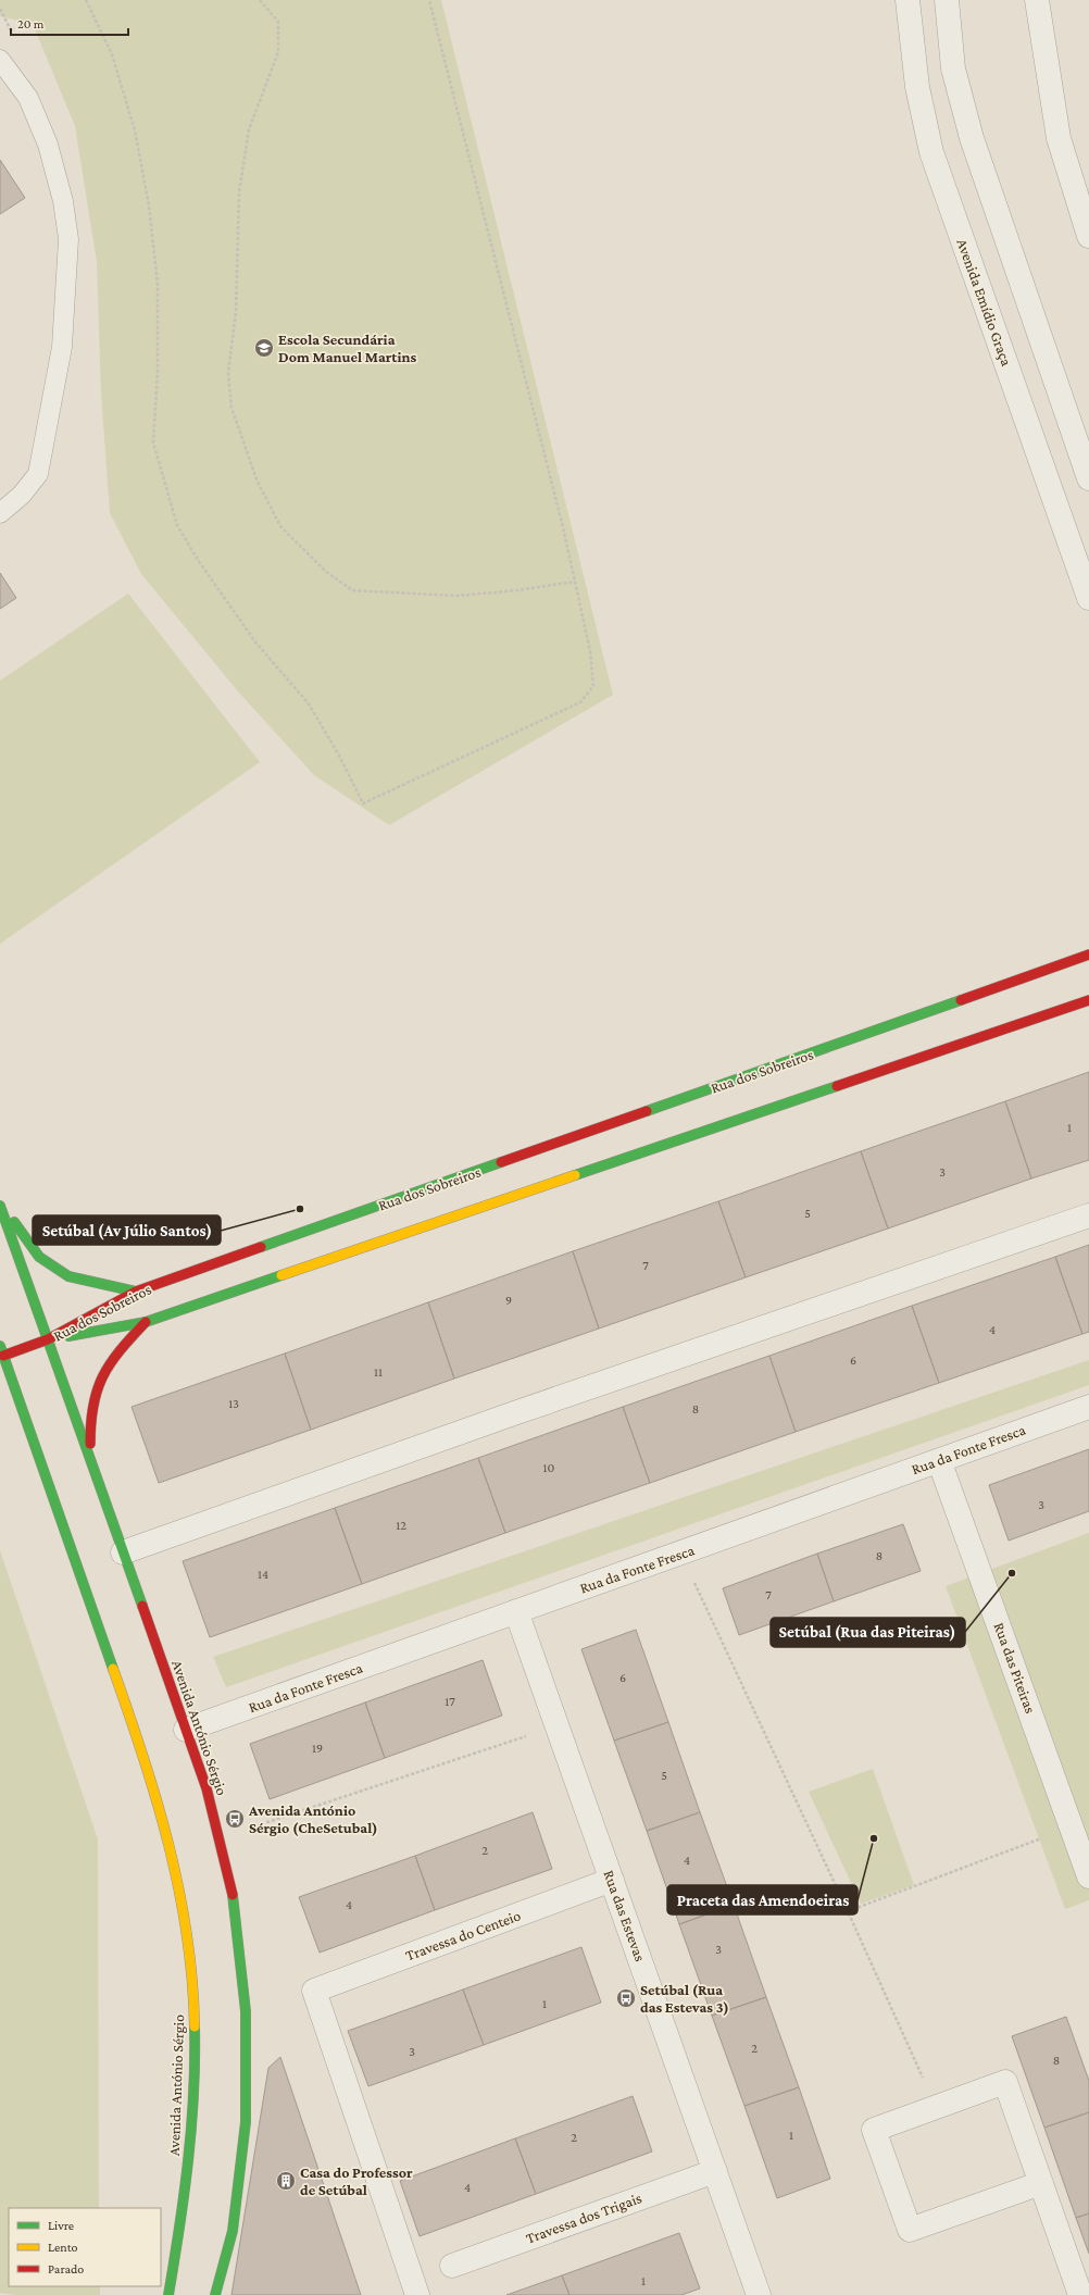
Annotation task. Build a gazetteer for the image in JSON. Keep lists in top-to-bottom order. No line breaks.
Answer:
{"streets":{"main road":["Rua dos Sobreiros","Avenida António Sérgio"],"street":["Avenida Emídio Graça","Rua da Fonte Fresca","Rua das Piteiras","Rua das Estevas","Travessa do Centeio","Travessa dos Trigais"]},"crossings":[["Rua dos Sobreiros","Avenida António Sérgio"],["Rua da Fonte Fresca","Rua das Piteiras"],["Rua da Fonte Fresca","Avenida António Sérgio"],["Rua da Fonte Fresca","Rua das Estevas"],["Rua das Estevas","Travessa do Centeio"],["Rua das Estevas","Travessa dos Trigais"]],"places":{"school or university":["Escola Secundária Dom Manuel Martins"],"other":["Setúbal (Av Júlio Santos)","Setúbal (Rua das Piteiras)","Praceta das Amendoeiras"],"bus stop":["Avenida António Sérgio (CheSetubal)","Setúbal (Rua das Estevas 3)"],"building":["Casa do Professor de Setúbal"]},"house_numbers":["1","3","5","7","9","4","6","11","13","8","10","3","12","8","14","7","6","17","19","5","2","4","4","3","1","2","3","8","1","2","4","1"],"legend":["Livre","Lento","Parado"],"scale_bar":"20 m"}
